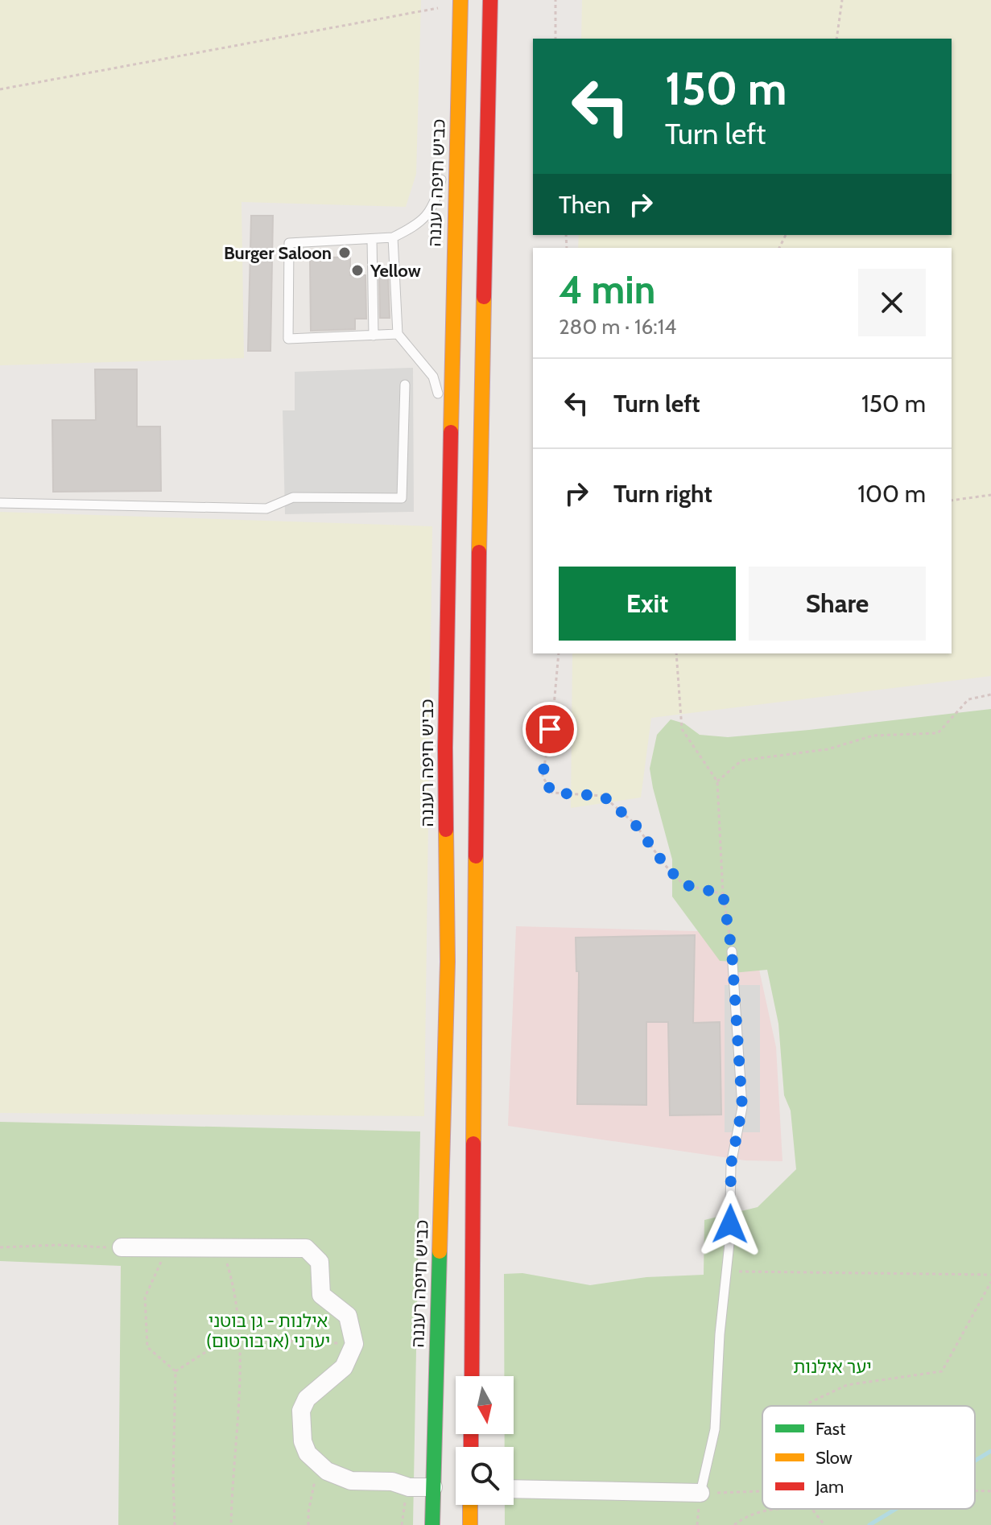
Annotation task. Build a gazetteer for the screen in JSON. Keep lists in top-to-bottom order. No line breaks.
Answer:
{"streets":{"highway":["כביש חיפה רעננה"]},"parks":["אילנות - גן בוטני יערני (ארבורטום)","יער אילנות"],"places":["Burger Saloon","Yellow"],"legend":["Fast","Slow","Jam"],"north":"bottom","page":{"turn":["150 m","Turn left"],"then":"Then","heading":["4 min","280 m · 16:14"],"list":[{"name":"Turn left","value":"150 m"},{"name":"Turn right","value":"100 m"}],"buttons":["Exit","Share"]}}
